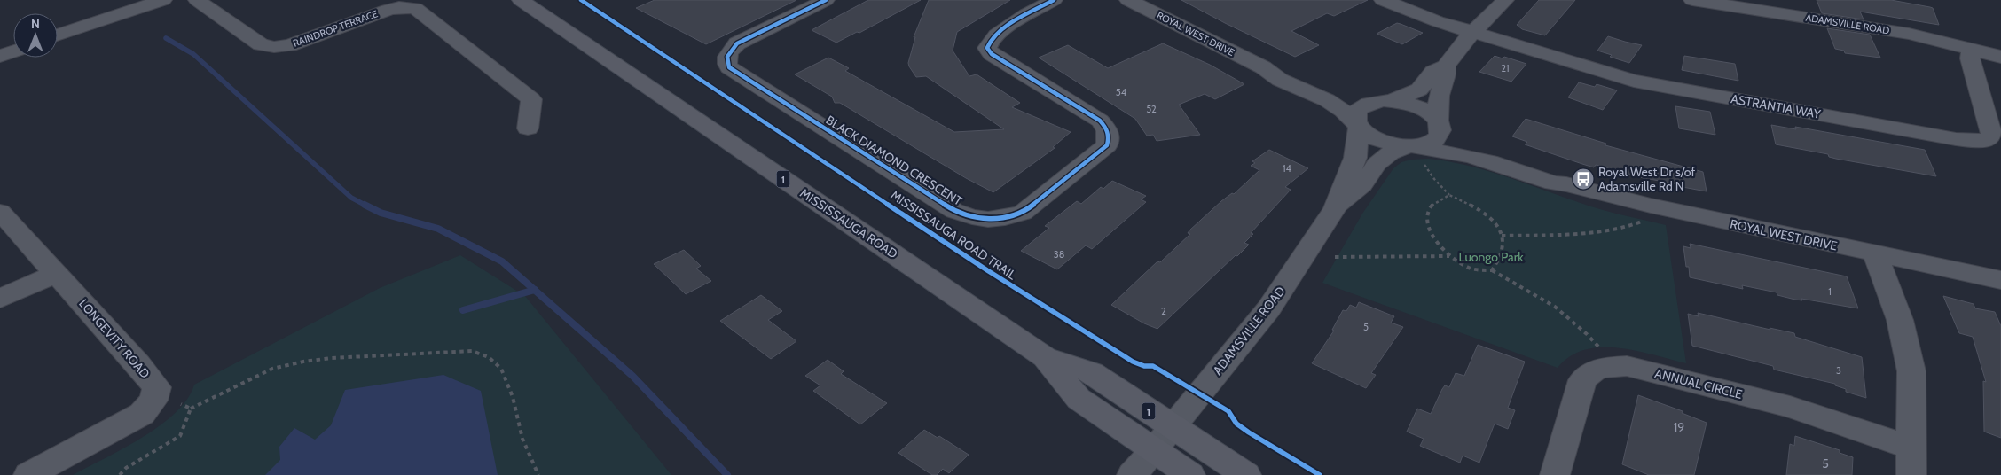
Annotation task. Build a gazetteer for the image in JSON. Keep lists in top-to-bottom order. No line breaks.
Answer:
{"streets":{"main road":["1","MISSISSAUGA ROAD"],"street":["ADAMSVILLE ROAD","RAINDROP TERRACE","ROYAL WEST DRIVE","ASTRANTIA WAY","BLACK DIAMOND CRESCENT","LONGEVITY ROAD","ANNUAL CIRCLE"],"cycle path":["MISSISSAUGA ROAD TRAIL"]},"crossings":[["ADAMSVILLE ROAD","ROYAL WEST DRIVE"],["ADAMSVILLE ROAD","ASTRANTIA WAY"],["ADAMSVILLE ROAD","MISSISSAUGA ROAD"],["ROYAL WEST DRIVE","ANNUAL CIRCLE"]],"parks":["Luongo Park"],"places":{"bus stop":["Royal West Dr s/of Adamsville Rd N"]},"house_numbers":["21","54","52","14","38","1","2","5","3","19","5"],"north":"top"}
